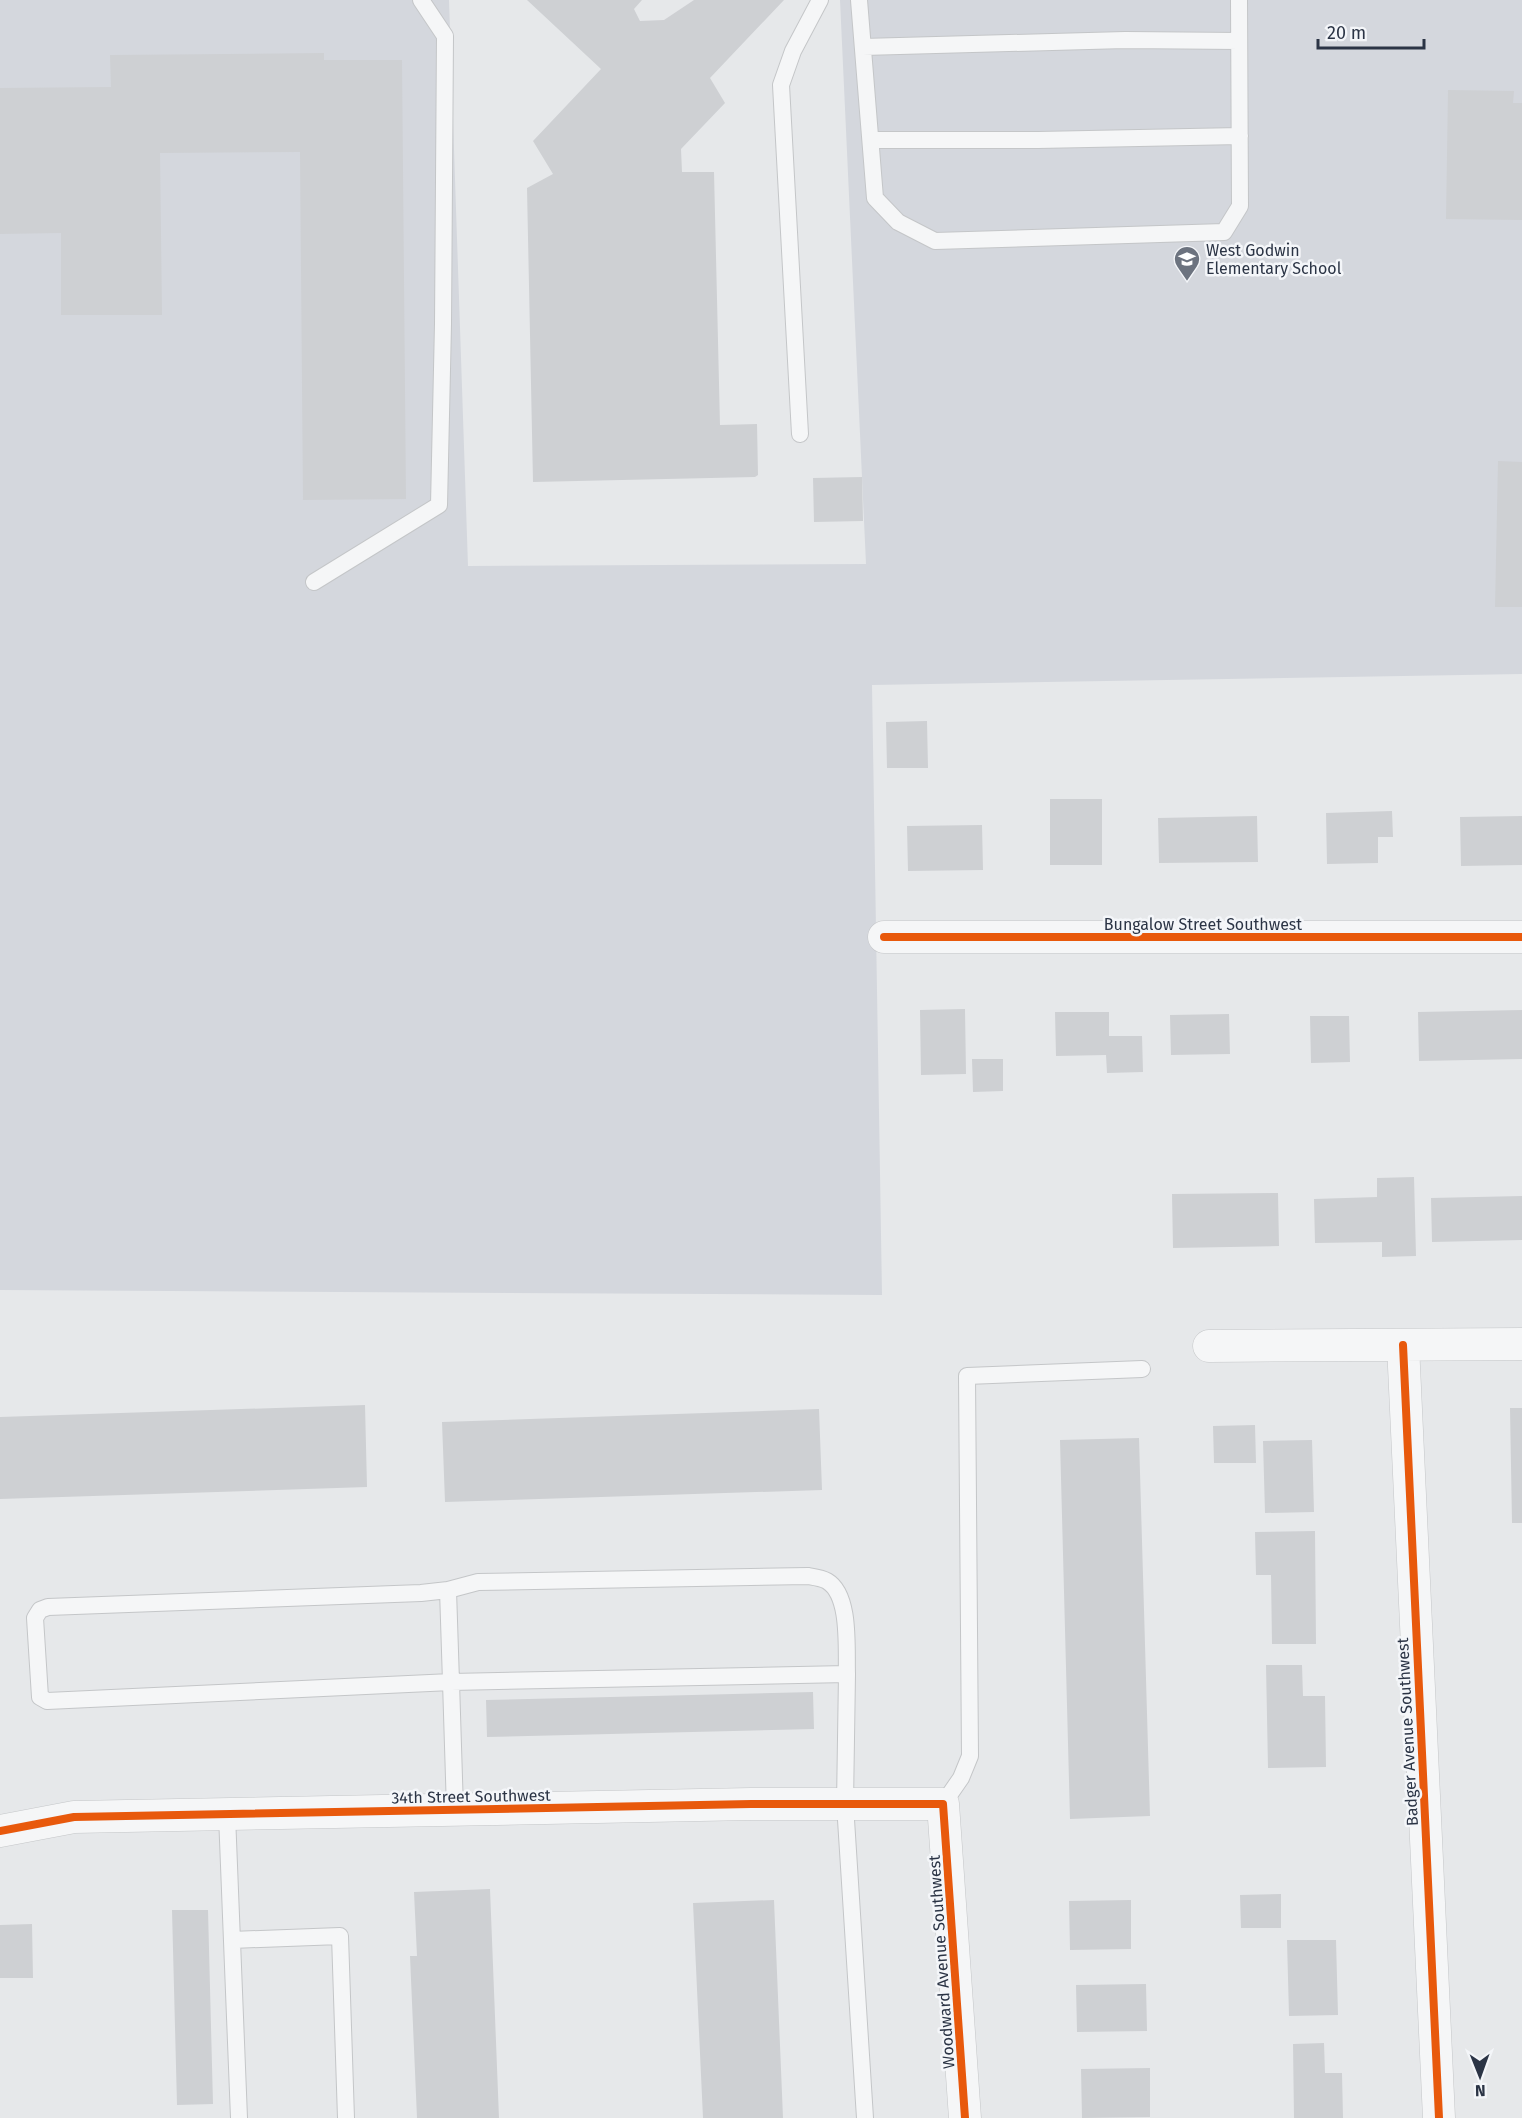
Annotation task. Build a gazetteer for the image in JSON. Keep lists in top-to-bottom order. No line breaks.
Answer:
{"streets":{"street":["Bungalow Street Southwest","Badger Avenue Southwest","34th Street Southwest","Woodward Avenue Southwest"]},"crossings":[["34th Street Southwest","Woodward Avenue Southwest"]],"places":{"school or university":["West Godwin Elementary School"]},"scale_bar":"20 m","north":"bottom"}
